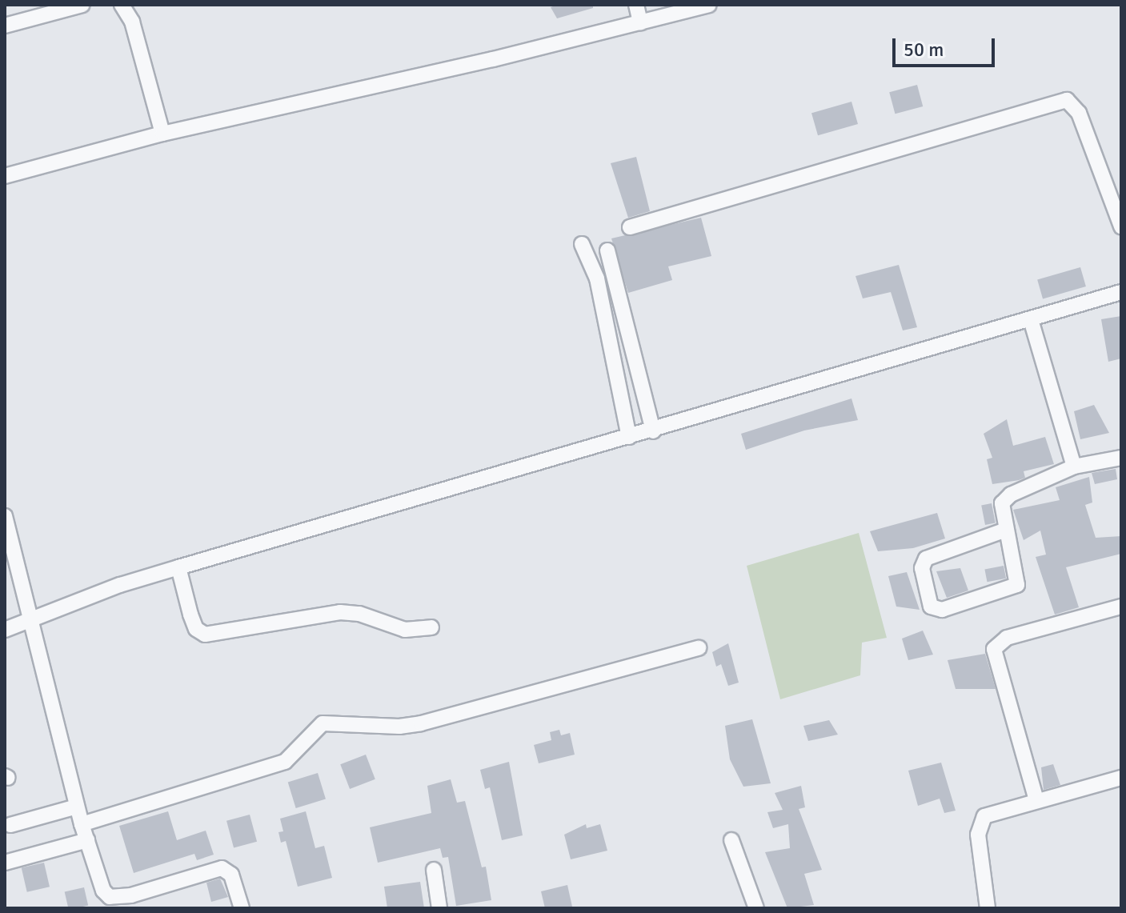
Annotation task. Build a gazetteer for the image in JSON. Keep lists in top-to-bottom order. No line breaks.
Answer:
{"scale_bar":"50 m"}
